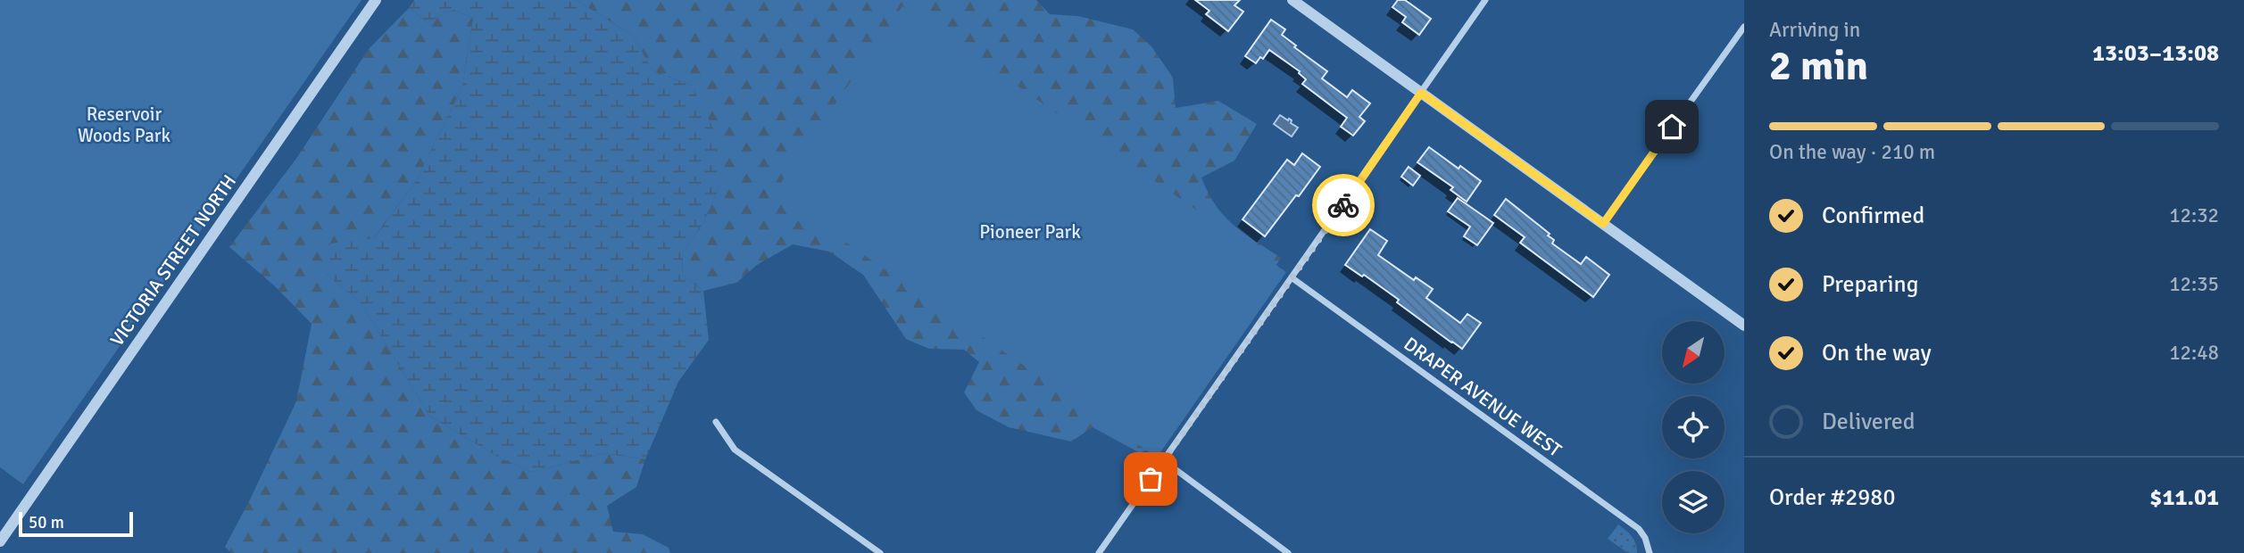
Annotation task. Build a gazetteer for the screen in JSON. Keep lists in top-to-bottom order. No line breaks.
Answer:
{"streets":{"street":["VICTORIA STREET NORTH","DRAPER AVENUE WEST"]},"parks":["Reservoir Woods Park","Pioneer Park"],"scale_bar":"50 m","north":"bottom left","page":{"heading":["2 min","Arriving in","13:03–13:08"],"panel":["Order #2980","$11.01"],"bar":"On the way · 210 m","list":[["Confirmed","12:32"],["Preparing","12:35"],["On the way","12:48"],"Delivered"],"scale":"50 m"}}
